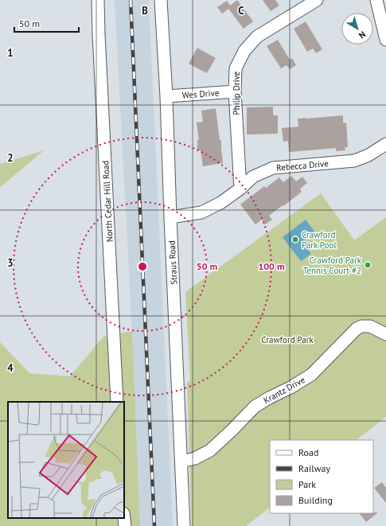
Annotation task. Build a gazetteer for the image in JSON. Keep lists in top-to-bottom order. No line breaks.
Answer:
{"streets":{"street":["Philip Drive","Wes Drive","Rebecca Drive","North Cedar Hill Road","Straus Road","Krantz Drive"]},"crossings":[["Philip Drive","Wes Drive"],["Philip Drive","Rebecca Drive"],["Wes Drive","Straus Road"],["Rebecca Drive","Straus Road"],["Straus Road","Krantz Drive"]],"parks":["Crawford Park"],"places":["Crawford Park Pool","Crawford Park Tennis Court #2"],"legend":["Road","Railway","Park","Building"],"scale_bar":"50 m","north":"bottom right","grid":{"columns":["B","C"],"rows":["1","2","3","4"]},"rings":["50 m","100 m"]}
